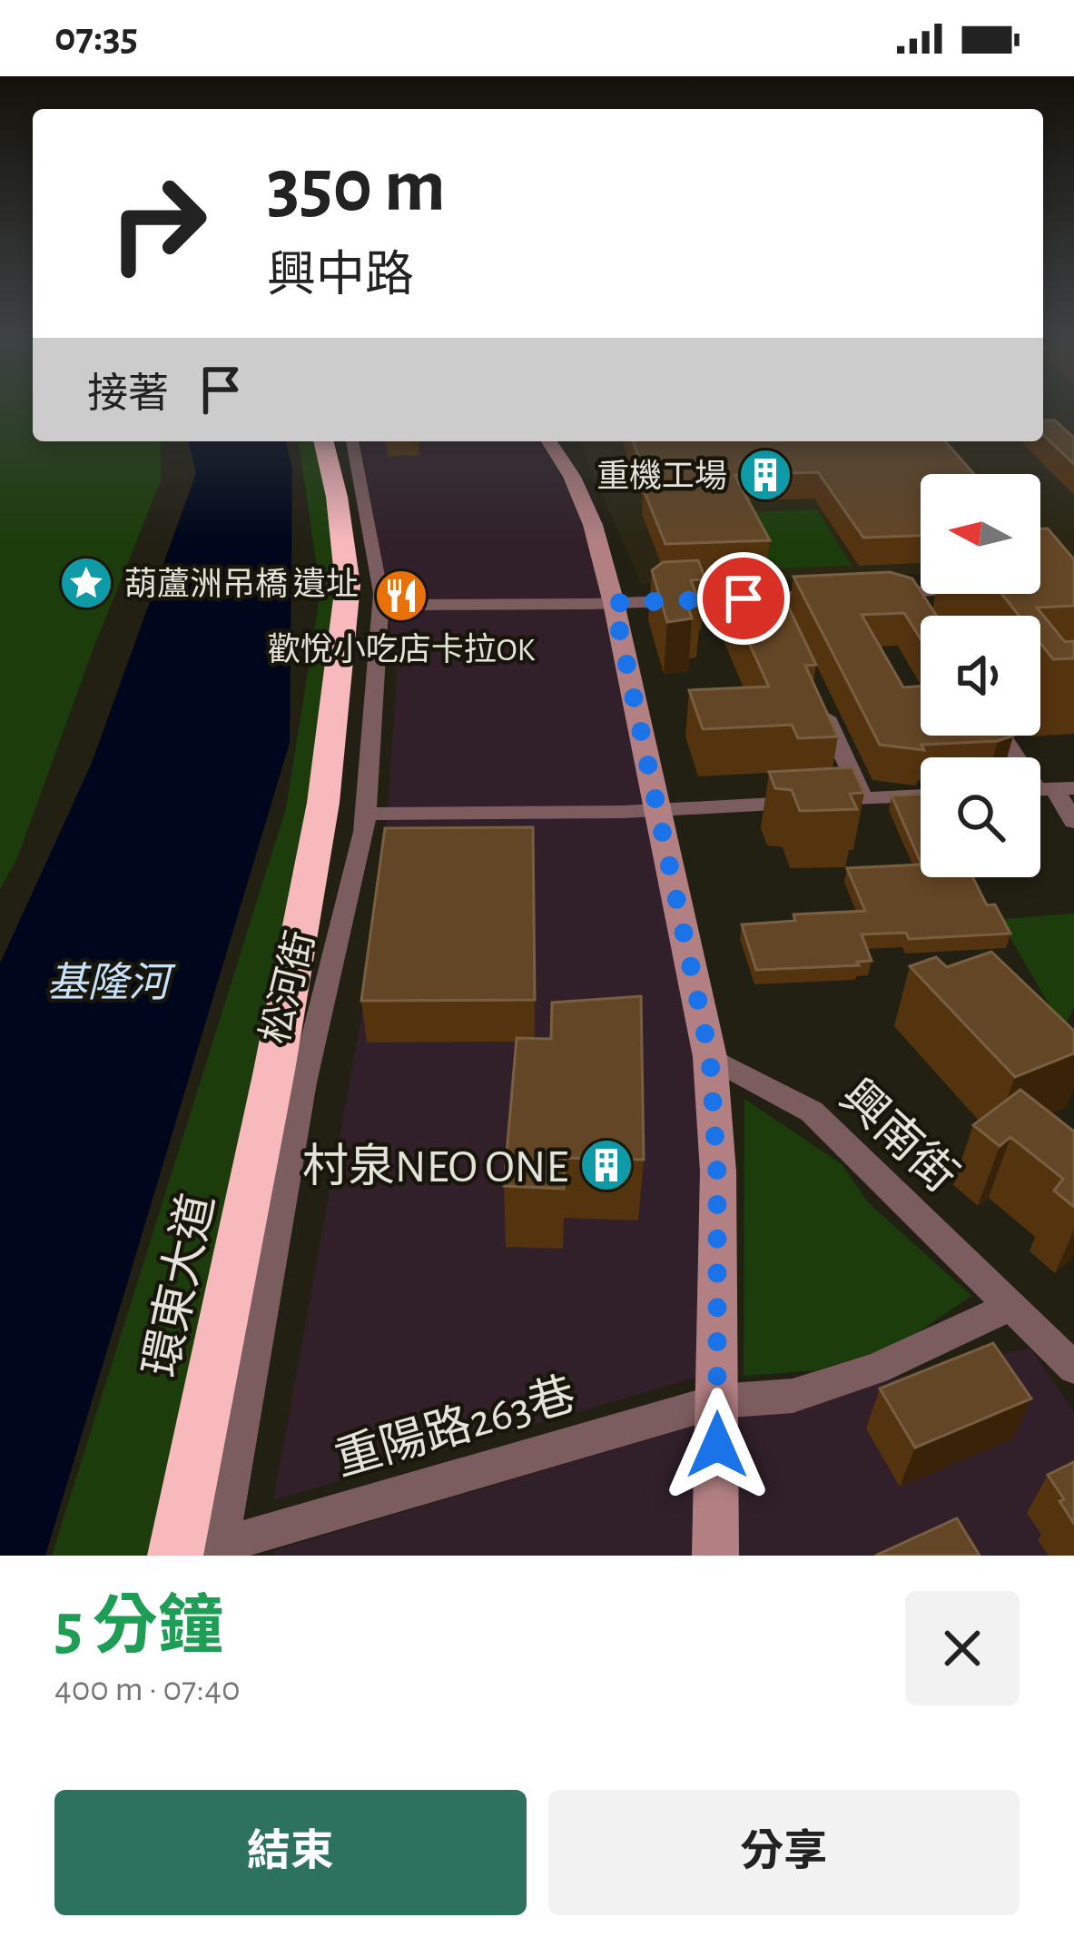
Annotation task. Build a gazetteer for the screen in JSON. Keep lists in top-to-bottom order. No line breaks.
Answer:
{"streets":{"highway":["環東大道"],"street":["松河街","興南街","重陽路263巷"]},"crossings":[["松河街","重陽路263巷"]],"water":["基隆河"],"places":{"building":["重機工場","村泉NEO ONE"],"place":["葫蘆洲吊橋 遺址"],"restaurant":["歡悅小吃店卡拉OK"]},"north":"left","page":{"status":"07:35","turn":["350 m","興中路"],"then":"接著","heading":["5 分鐘","400 m · 07:40"],"buttons":["結束","分享"]}}
